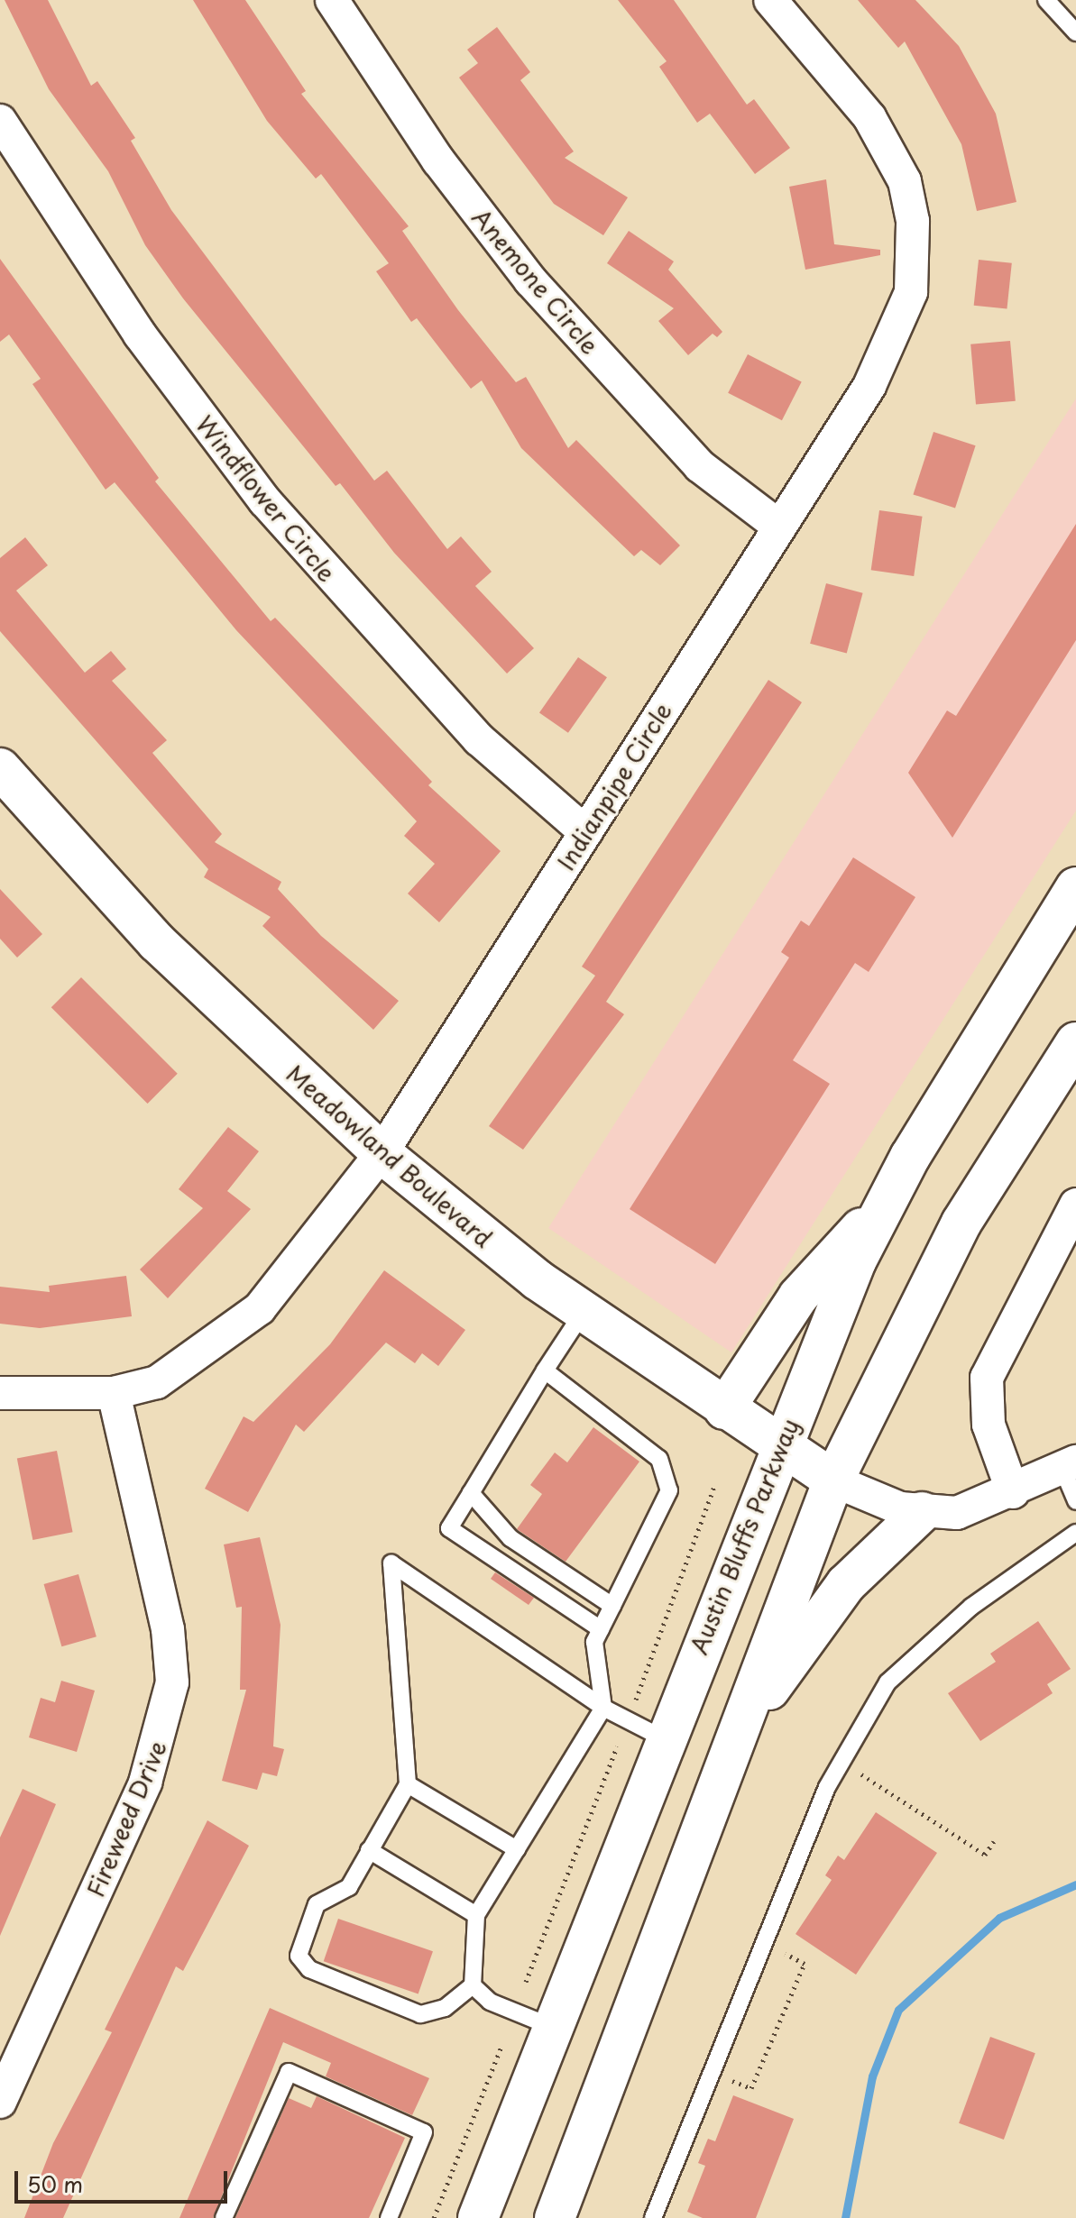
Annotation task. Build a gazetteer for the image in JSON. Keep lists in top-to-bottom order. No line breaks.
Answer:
{"streets":{"main road":["Meadowland Boulevard","Austin Bluffs Parkway"],"street":["Anemone Circle","Windflower Circle","Indianpipe Circle","Fireweed Drive"]},"crossings":[["Anemone Circle","Indianpipe Circle"],["Windflower Circle","Indianpipe Circle"],["Indianpipe Circle","Meadowland Boulevard"],["Indianpipe Circle","Fireweed Drive"],["Meadowland Boulevard","Austin Bluffs Parkway"]],"scale_bar":"50 m"}
